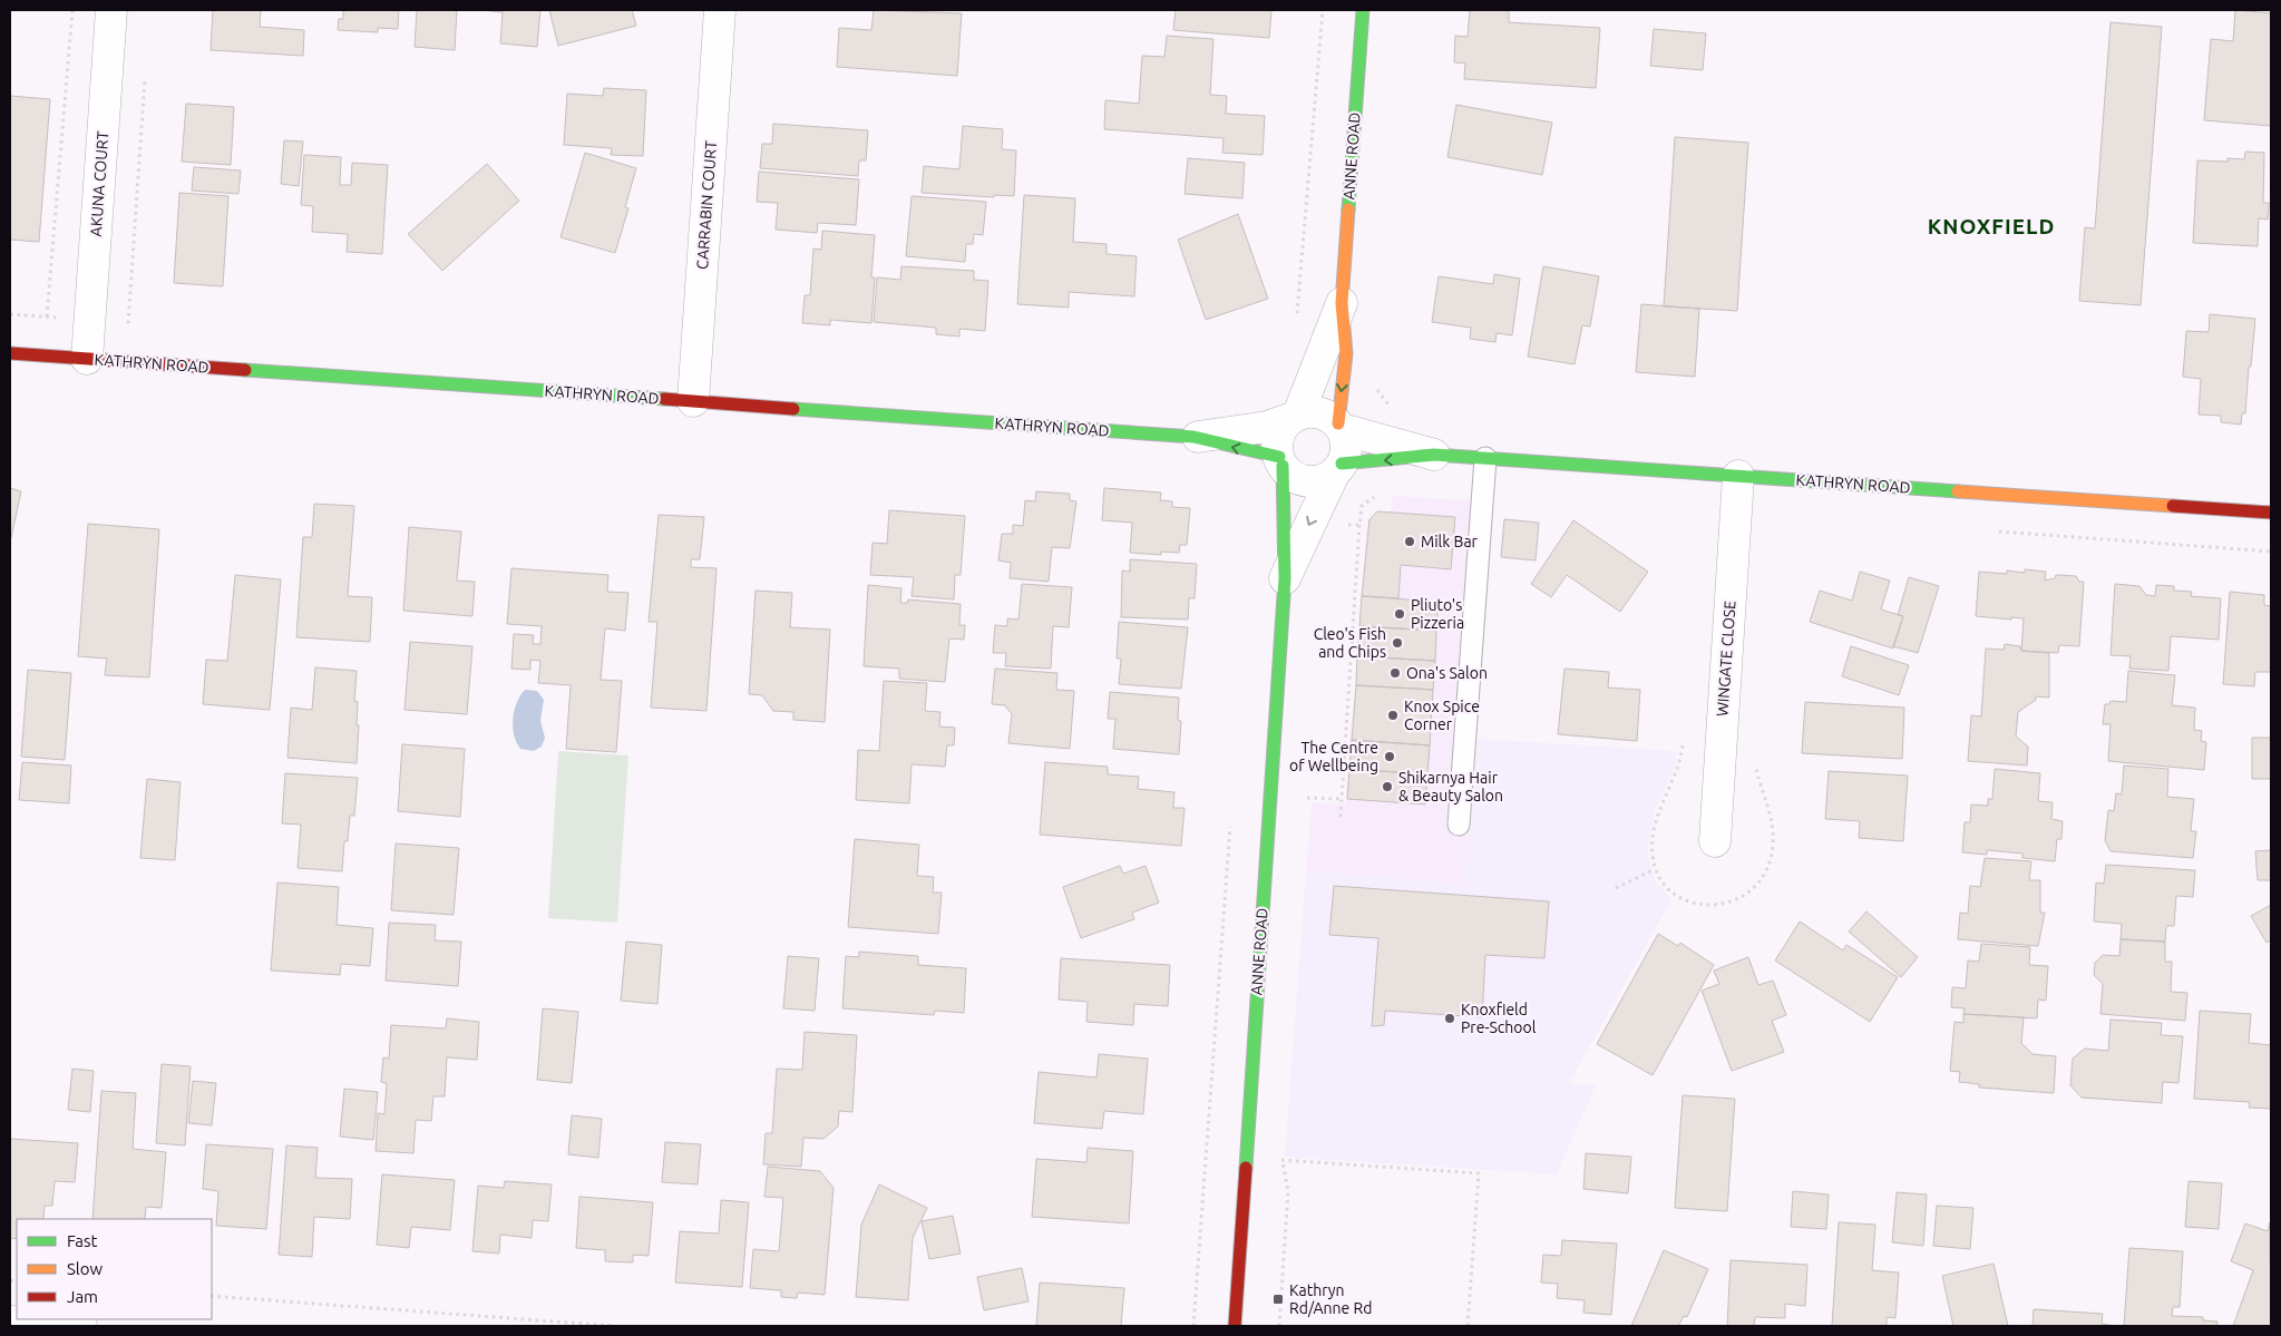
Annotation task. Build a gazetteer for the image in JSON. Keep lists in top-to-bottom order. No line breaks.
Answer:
{"streets":{"street":["ANNE ROAD","AKUNA COURT","CARRABIN COURT","KATHRYN ROAD","WINGATE CLOSE"]},"crossings":[["ANNE ROAD","KATHRYN ROAD"],["AKUNA COURT","KATHRYN ROAD"],["CARRABIN COURT","KATHRYN ROAD"],["KATHRYN ROAD","WINGATE CLOSE"]],"districts":["KNOXFIELD"],"places":{"other":["Milk Bar","Pliuto's Pizzeria","Cleo's Fish and Chips","Ona's Salon","Knox Spice Corner","The Centre of Wellbeing","Shikarnya Hair & Beauty Salon","Knoxfield Pre-School"],"transit":["Kathryn Rd/Anne Rd"]},"legend":["Fast","Slow","Jam"]}
